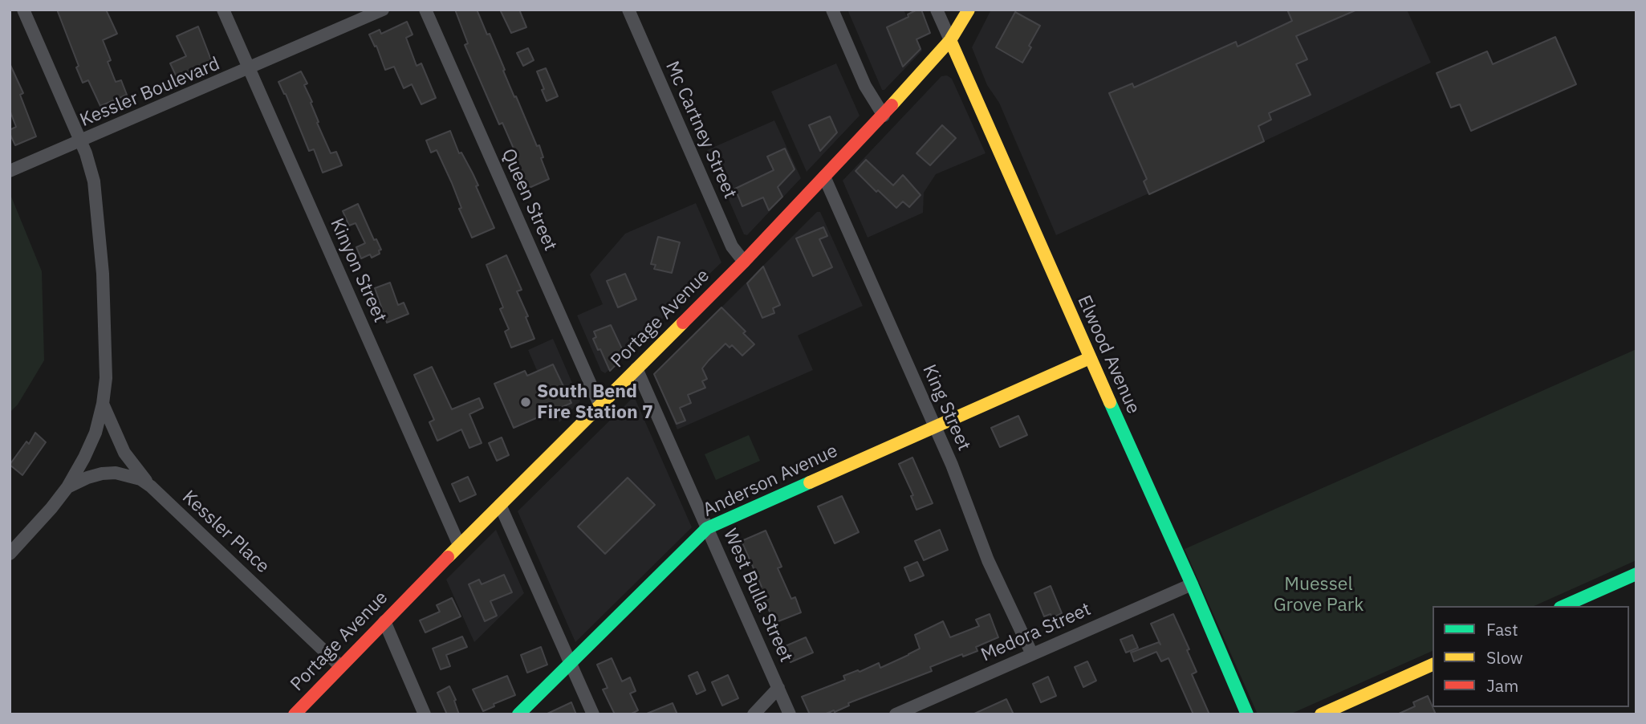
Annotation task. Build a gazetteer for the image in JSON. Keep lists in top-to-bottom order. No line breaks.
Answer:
{"streets":{"street":["Kessler Boulevard","Mc Cartney Street","Queen Street","Kinyon Street","Portage Avenue","Elwood Avenue","King Street","Anderson Avenue","Kessler Place","West Bulla Street","Medora Street"]},"crossings":[["Kessler Boulevard","Kinyon Street"],["Kessler Boulevard","Kessler Place"],["Mc Cartney Street","Portage Avenue"],["Queen Street","Portage Avenue"],["Kinyon Street","Portage Avenue"],["Portage Avenue","Elwood Avenue"],["Portage Avenue","King Street"],["Portage Avenue","Kessler Place"],["Portage Avenue","West Bulla Street"],["Elwood Avenue","Anderson Avenue"],["Elwood Avenue","Medora Street"],["King Street","Anderson Avenue"],["King Street","Medora Street"],["Anderson Avenue","West Bulla Street"]],"parks":["Muessel Grove Park"],"places":["South Bend Fire Station 7"],"legend":["Fast","Slow","Jam"]}
